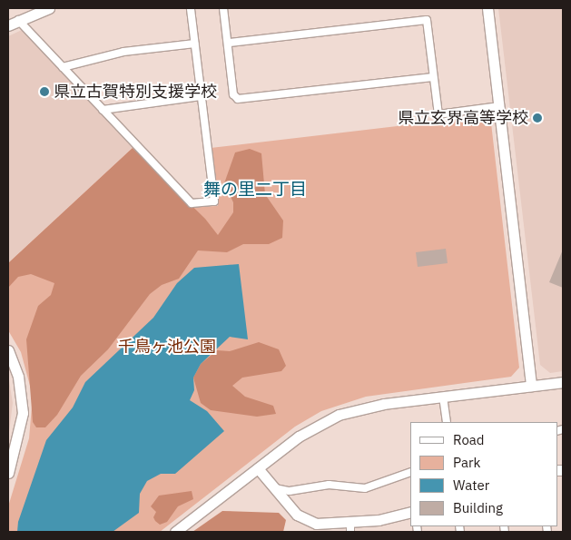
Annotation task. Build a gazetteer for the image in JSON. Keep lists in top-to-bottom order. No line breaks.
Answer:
{"districts":["舞の里二丁目"],"parks":["千鳥ヶ池公園"],"places":["県立古賀特別支援学校","県立玄界高等学校"],"legend":["Road","Park","Water","Building"]}
